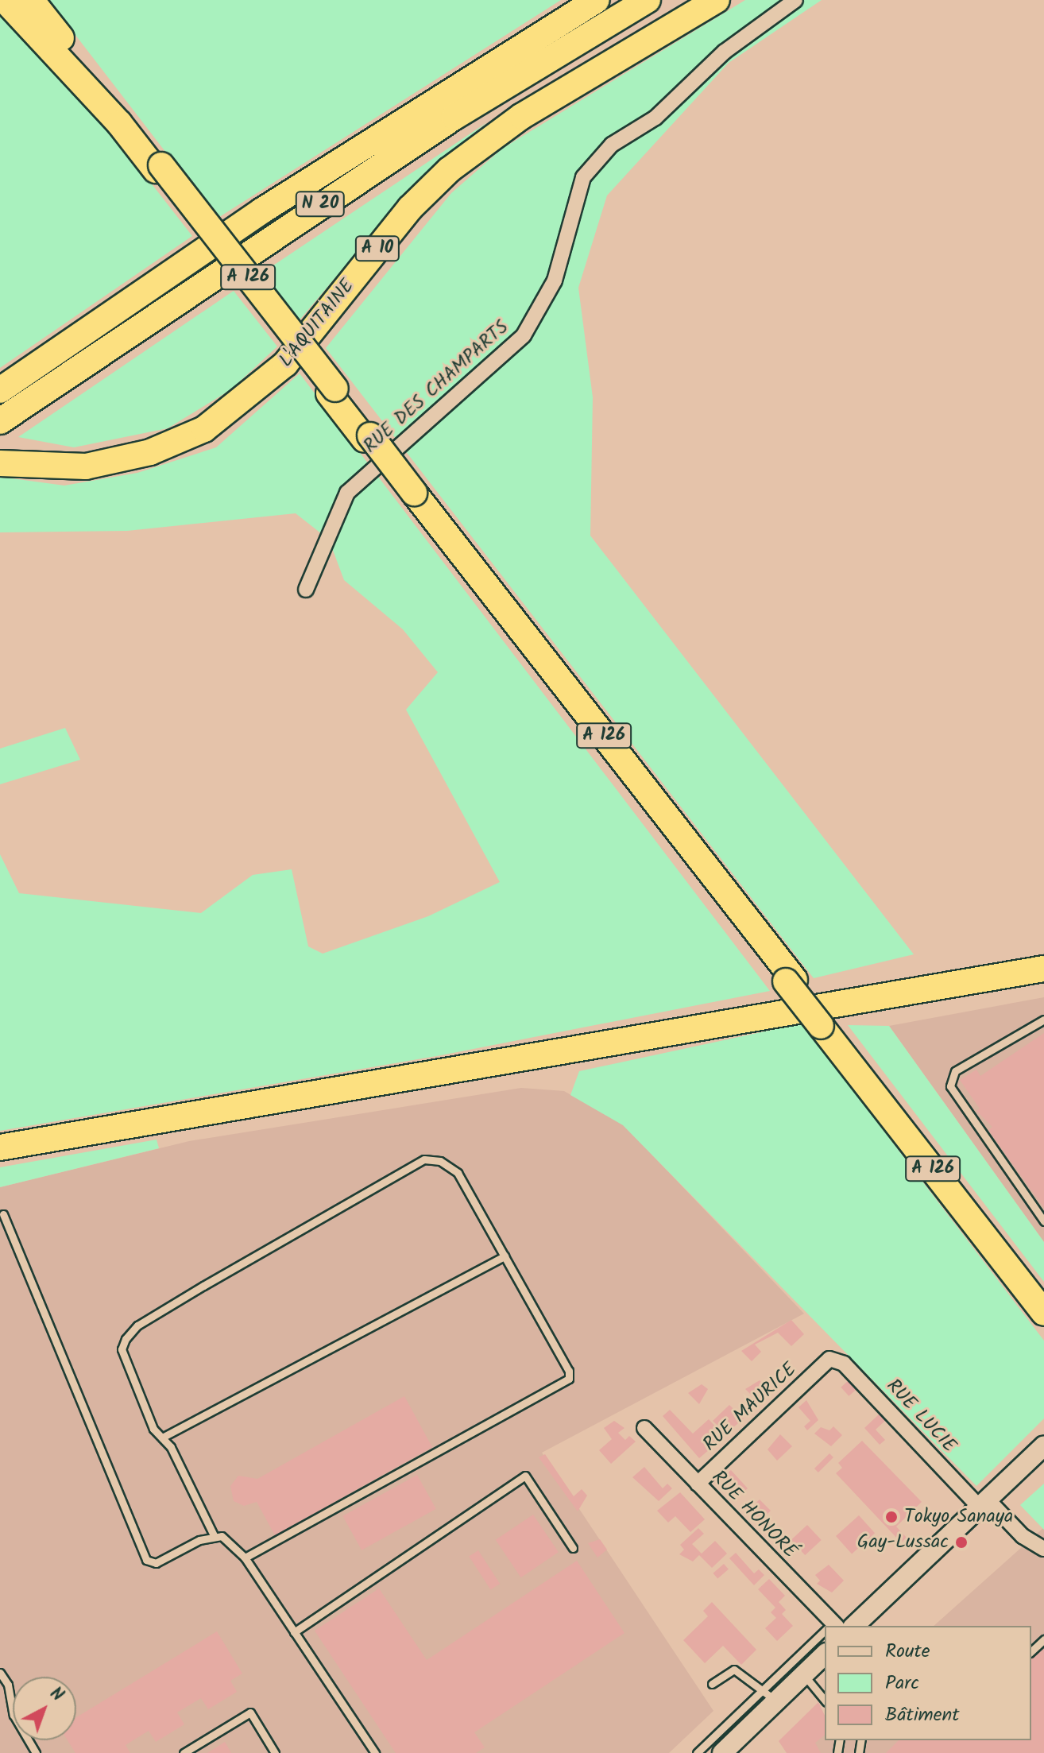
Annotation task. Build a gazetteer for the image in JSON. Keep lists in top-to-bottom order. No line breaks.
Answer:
{"streets":{"highway":["N 20","A 10","A 126","L'AQUITAINE"],"street":["RUE DES CHAMPARTS","RUE MAURICE","RUE LUCIE","RUE HONORÉ"]},"crossings":[["RUE MAURICE","RUE LUCIE"],["RUE MAURICE","RUE HONORÉ"]],"places":["Tokyo Sanaya","Gay-Lussac"],"legend":["Route","Parc","Bâtiment"],"north":"top right"}
